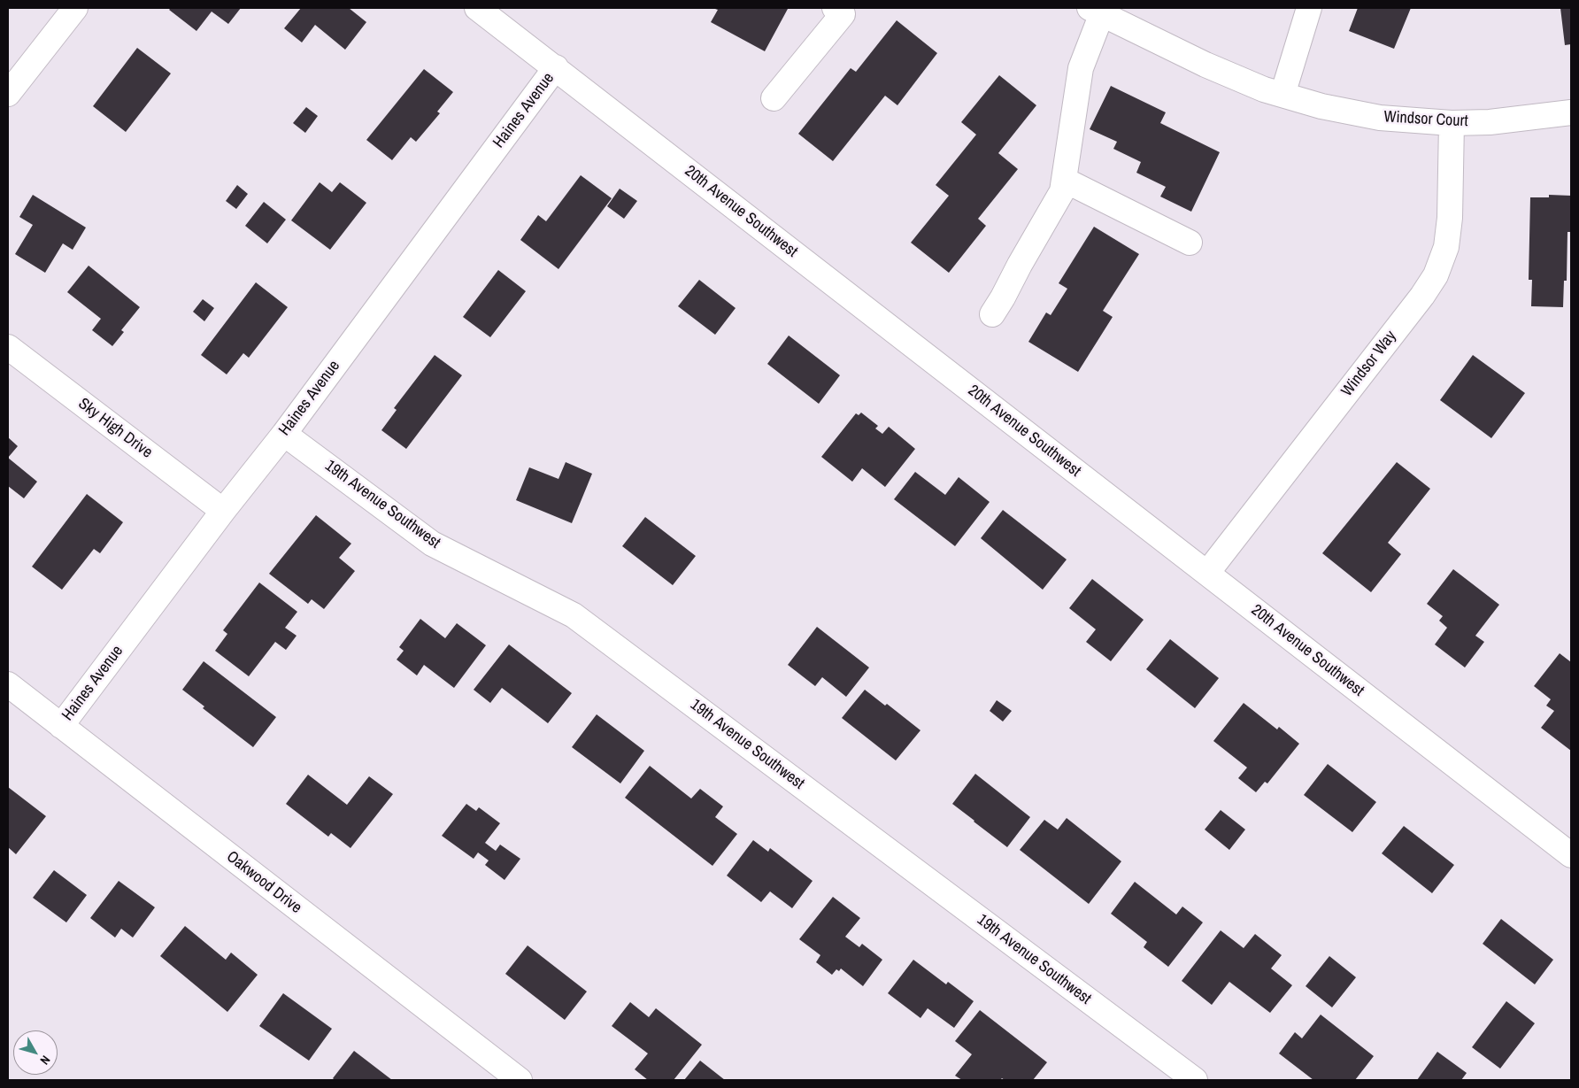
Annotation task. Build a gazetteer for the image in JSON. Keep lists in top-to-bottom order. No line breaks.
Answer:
{"streets":{"street":["Haines Avenue","Windsor Court","20th Avenue Southwest","Windsor Way","Sky High Drive","19th Avenue Southwest","Oakwood Drive"]},"crossings":[["Haines Avenue","20th Avenue Southwest"],["Haines Avenue","Sky High Drive"],["Haines Avenue","19th Avenue Southwest"],["Haines Avenue","Oakwood Drive"],["Windsor Court","Windsor Way"],["20th Avenue Southwest","Windsor Way"]],"north":"bottom right"}
